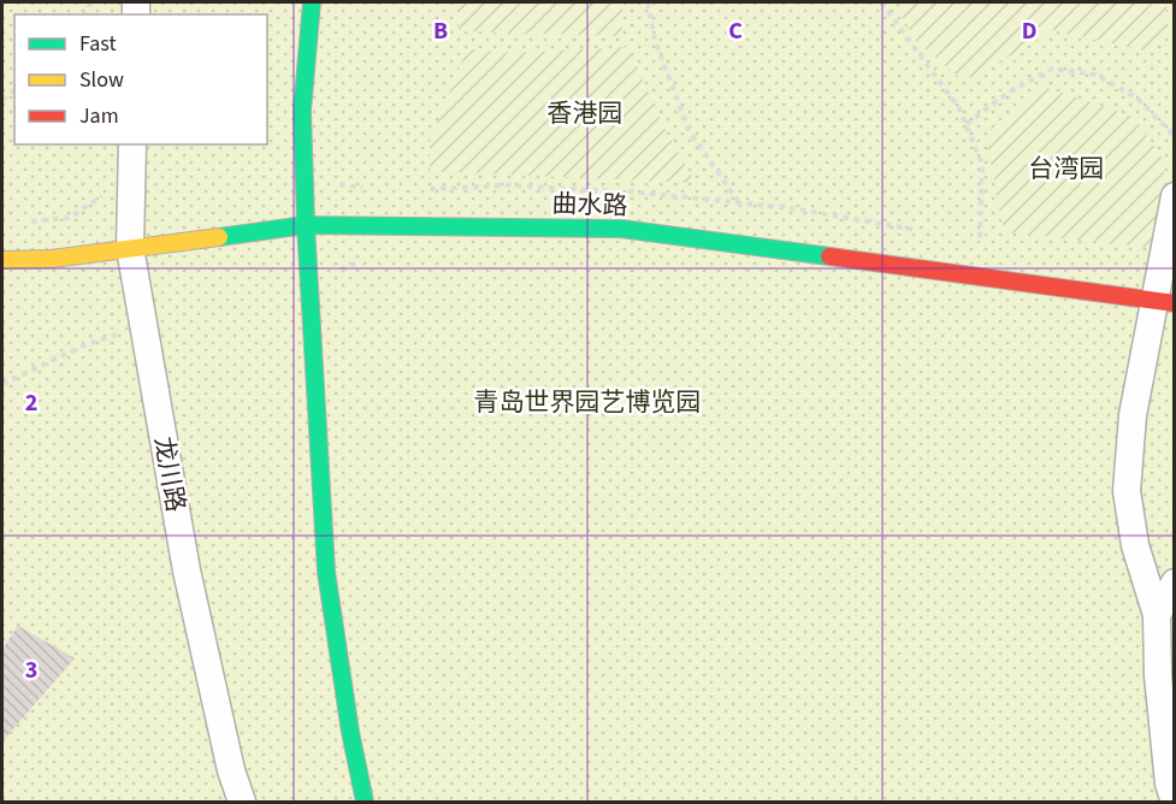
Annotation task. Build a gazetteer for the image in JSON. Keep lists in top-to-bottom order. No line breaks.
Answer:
{"streets":{"street":["曲水路","龙川路"]},"crossings":[["曲水路","龙川路"]],"parks":["香港园","台湾园","青岛世界园艺博览园"],"legend":["Fast","Slow","Jam"],"grid":{"columns":["B","C","D"],"rows":["2","3"]}}
